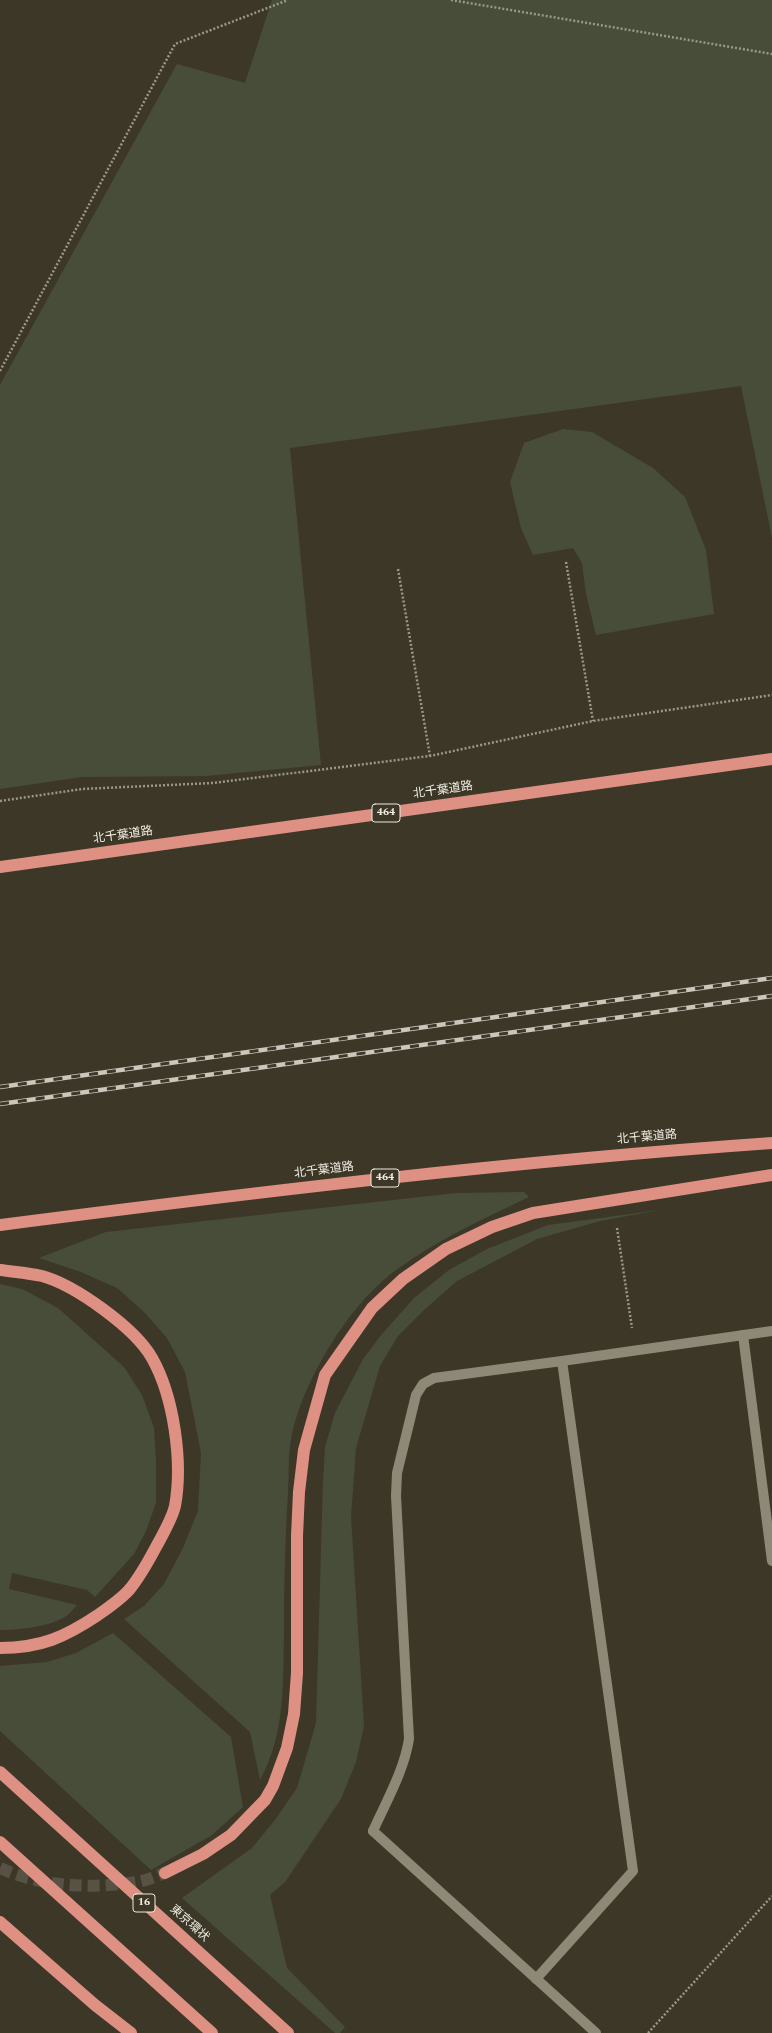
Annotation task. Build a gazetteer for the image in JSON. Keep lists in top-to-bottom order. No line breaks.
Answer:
{"streets":{"highway":["北千葉道路","464","16","東京環状"]}}
